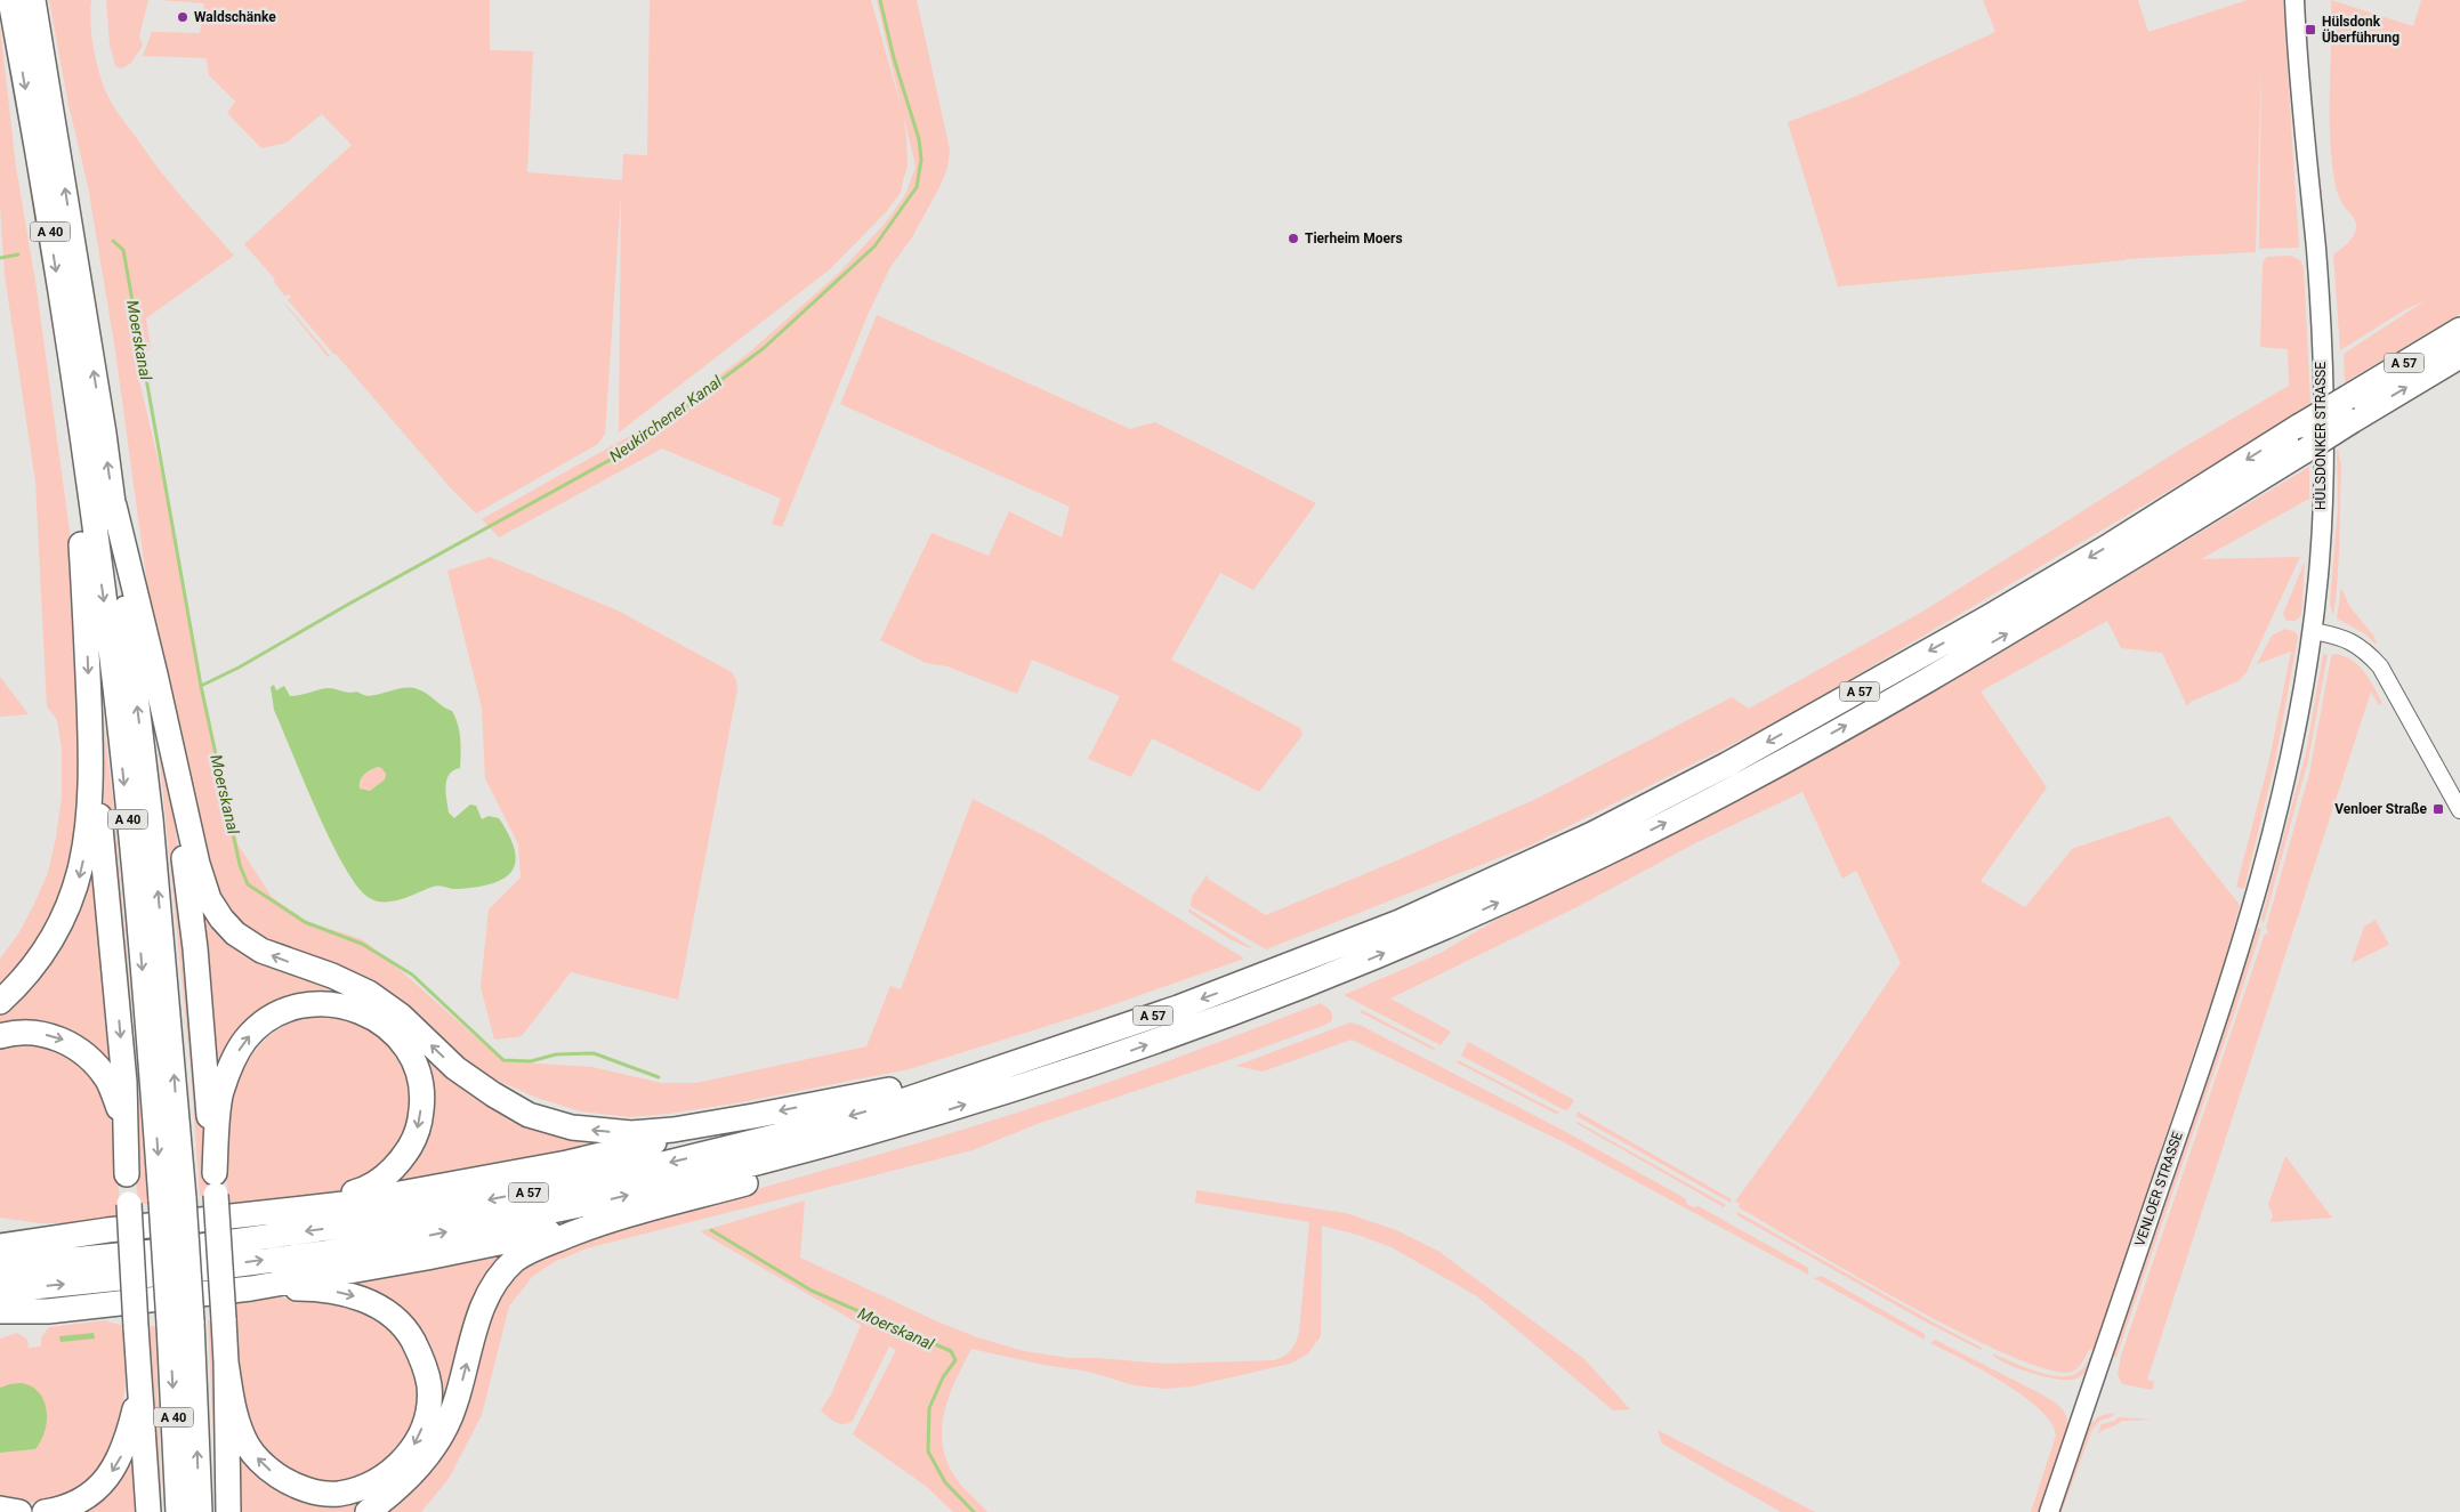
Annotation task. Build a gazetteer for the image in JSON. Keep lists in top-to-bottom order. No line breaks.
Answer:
{"streets":{"highway":["A 40","A 57"],"main road":["HÜLSDONKER STRASSE","VENLOER STRASSE"]},"crossings":[["HÜLSDONKER STRASSE","VENLOER STRASSE"]],"water":["Moerskanal","Neukirchener Kanal"],"places":{"other":["Waldschänke","Tierheim Moers"],"transit":["Hülsdonk Überführung","Venloer Straße"]}}
